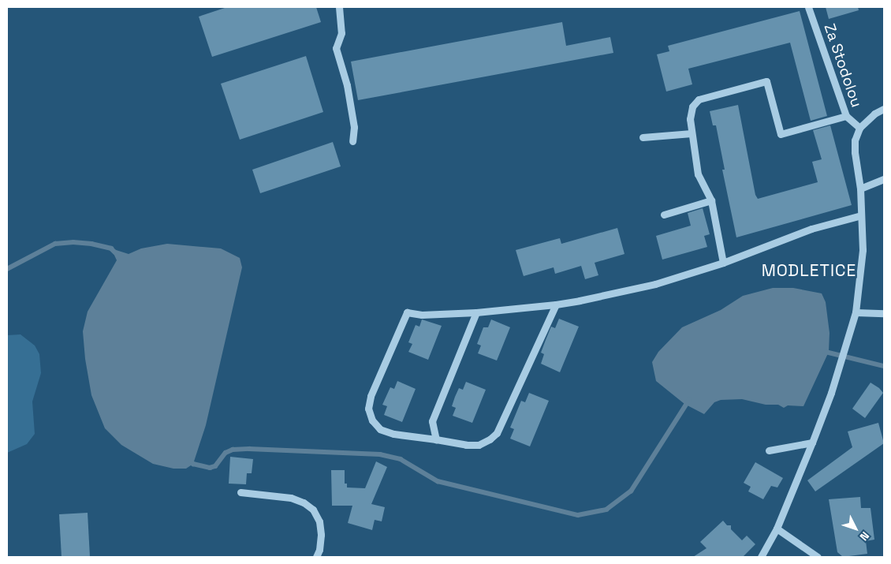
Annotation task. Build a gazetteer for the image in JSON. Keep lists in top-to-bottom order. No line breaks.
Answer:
{"streets":{"street":["Za Stodolou"]},"districts":["MODLETICE"],"north":"bottom right"}
